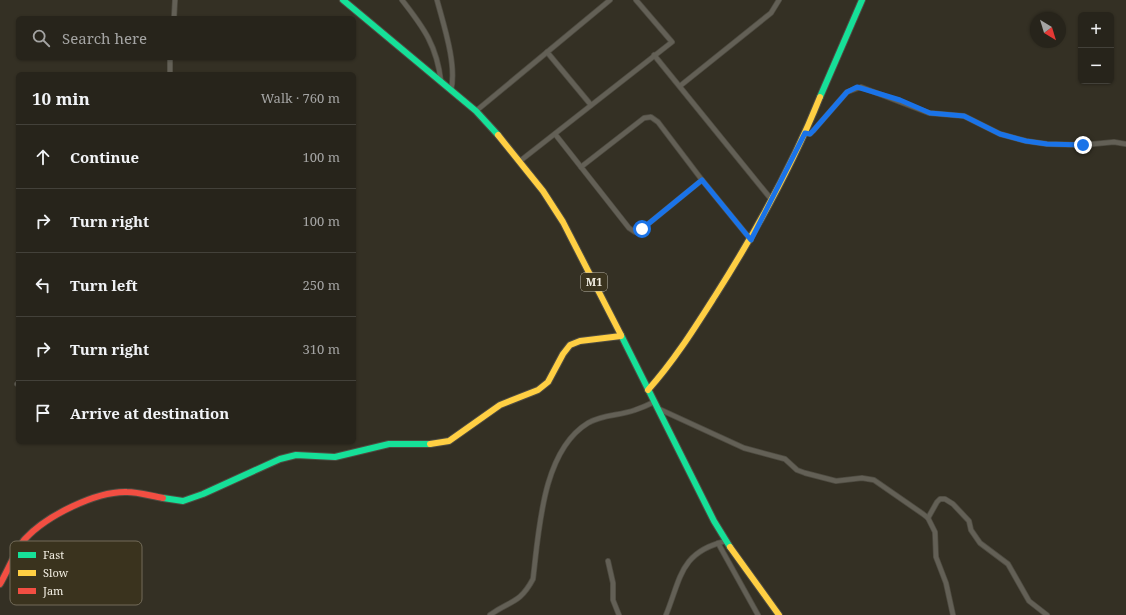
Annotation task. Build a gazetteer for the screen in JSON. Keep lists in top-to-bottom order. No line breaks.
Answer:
{"streets":{"main road":["M1"]},"legend":["Fast","Slow","Jam"],"north":"bottom right","page":{"map_buttons":["+","−"],"search":"Search here","heading":["10 min","Walk · 760 m"],"list":[["Continue","100 m"],["Turn right","100 m"],["Turn left","250 m"],["Turn right","310 m"],"Arrive at destination"]}}
